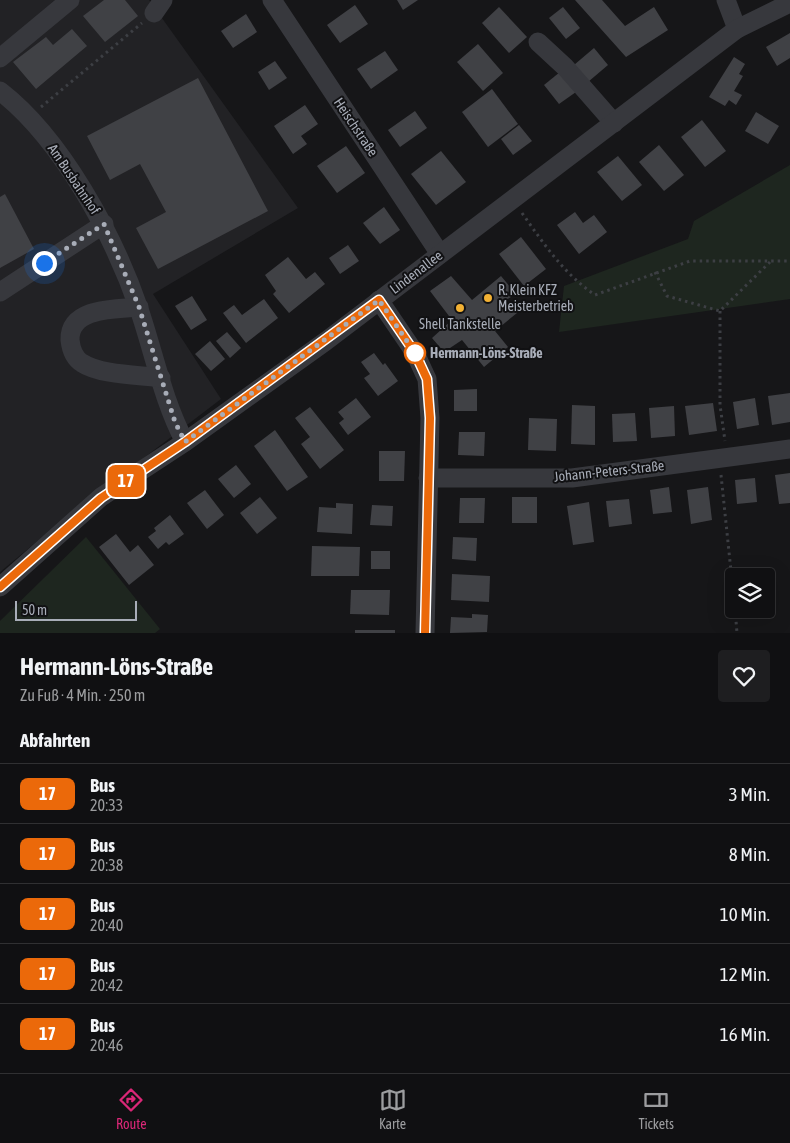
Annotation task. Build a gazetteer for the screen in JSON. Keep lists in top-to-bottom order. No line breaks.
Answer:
{"streets":{"street":["Heischstraße","Am Busbahnhof","Lindenallee","Johann-Peters-Straße"]},"crossings":[["Heischstraße","Lindenallee"],["Am Busbahnhof","Lindenallee"]],"places":["R. Klein KFZ Meisterbetrieb","Shell Tankstelle","Hermann-Löns-Straße"],"lines":["bus line 17"],"scale_bar":"50 m","page":{"on_map":"17","scale":"50 m","heading":[["Hermann-Löns-Straße","Zu Fuß · 4 Min. · 250 m"],"Abfahrten"],"list":[{"mark":"17","name":"Bus","note":"20:33","value":"3 Min."},{"mark":"17","name":"Bus","note":"20:38","value":"8 Min."},{"mark":"17","name":"Bus","note":"20:40","value":"10 Min."},{"mark":"17","name":"Bus","note":"20:42","value":"12 Min."},{"mark":"17","name":"Bus","note":"20:46","value":"16 Min."}],"tabs":["Route","Karte","Tickets"]}}
